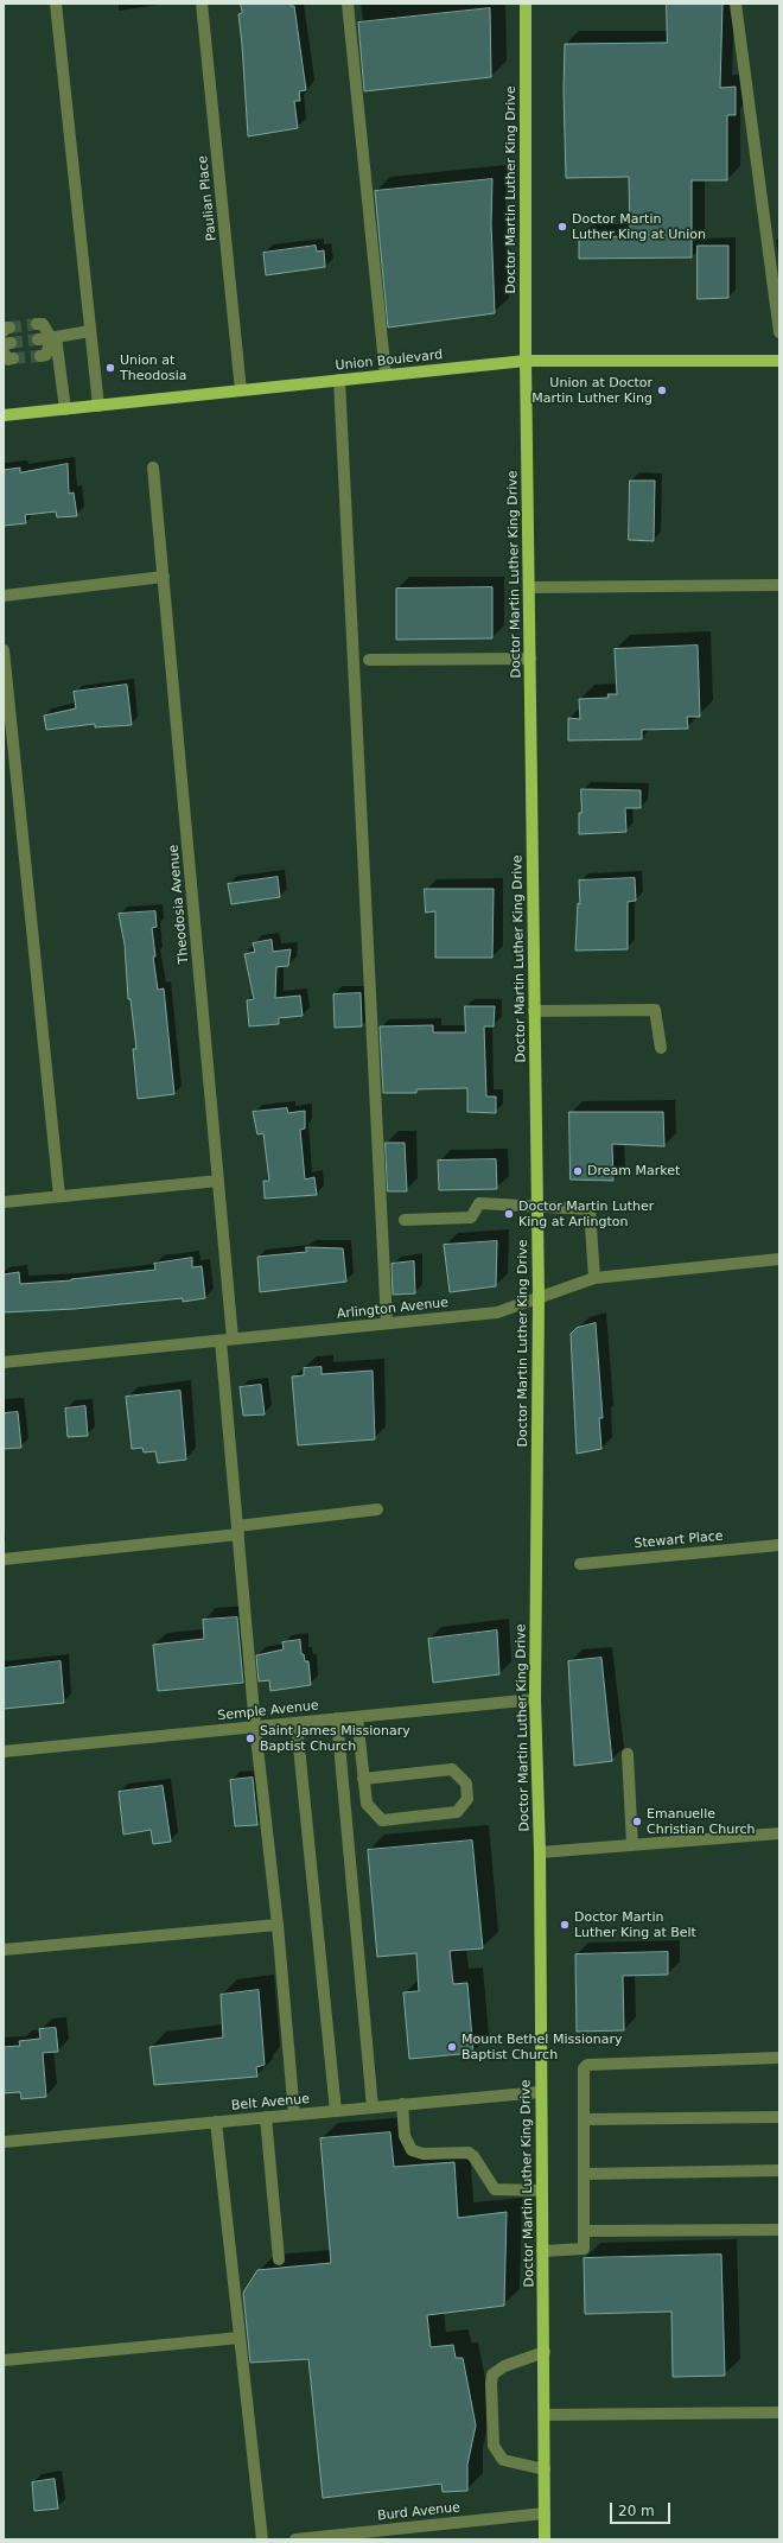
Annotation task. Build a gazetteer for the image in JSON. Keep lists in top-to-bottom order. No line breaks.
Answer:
{"streets":{"main road":["Doctor Martin Luther King Drive","Union Boulevard"],"street":["Paulian Place","Theodosia Avenue","Arlington Avenue","Stewart Place","Semple Avenue","Belt Avenue","Burd Avenue"]},"crossings":[["Doctor Martin Luther King Drive","Union Boulevard"],["Doctor Martin Luther King Drive","Arlington Avenue"],["Doctor Martin Luther King Drive","Semple Avenue"],["Doctor Martin Luther King Drive","Belt Avenue"],["Doctor Martin Luther King Drive","Burd Avenue"],["Paulian Place","Union Boulevard"],["Theodosia Avenue","Arlington Avenue"],["Theodosia Avenue","Semple Avenue"],["Theodosia Avenue","Belt Avenue"]],"places":["Doctor Martin Luther King at Union","Union at Theodosia","Union at Doctor Martin Luther King","Dream Market","Doctor Martin Luther King at Arlington","Saint James Missionary Baptist Church","Emanuelle Christian Church","Doctor Martin Luther King at Belt","Mount Bethel Missionary Baptist Church"],"scale_bar":"20 m"}
